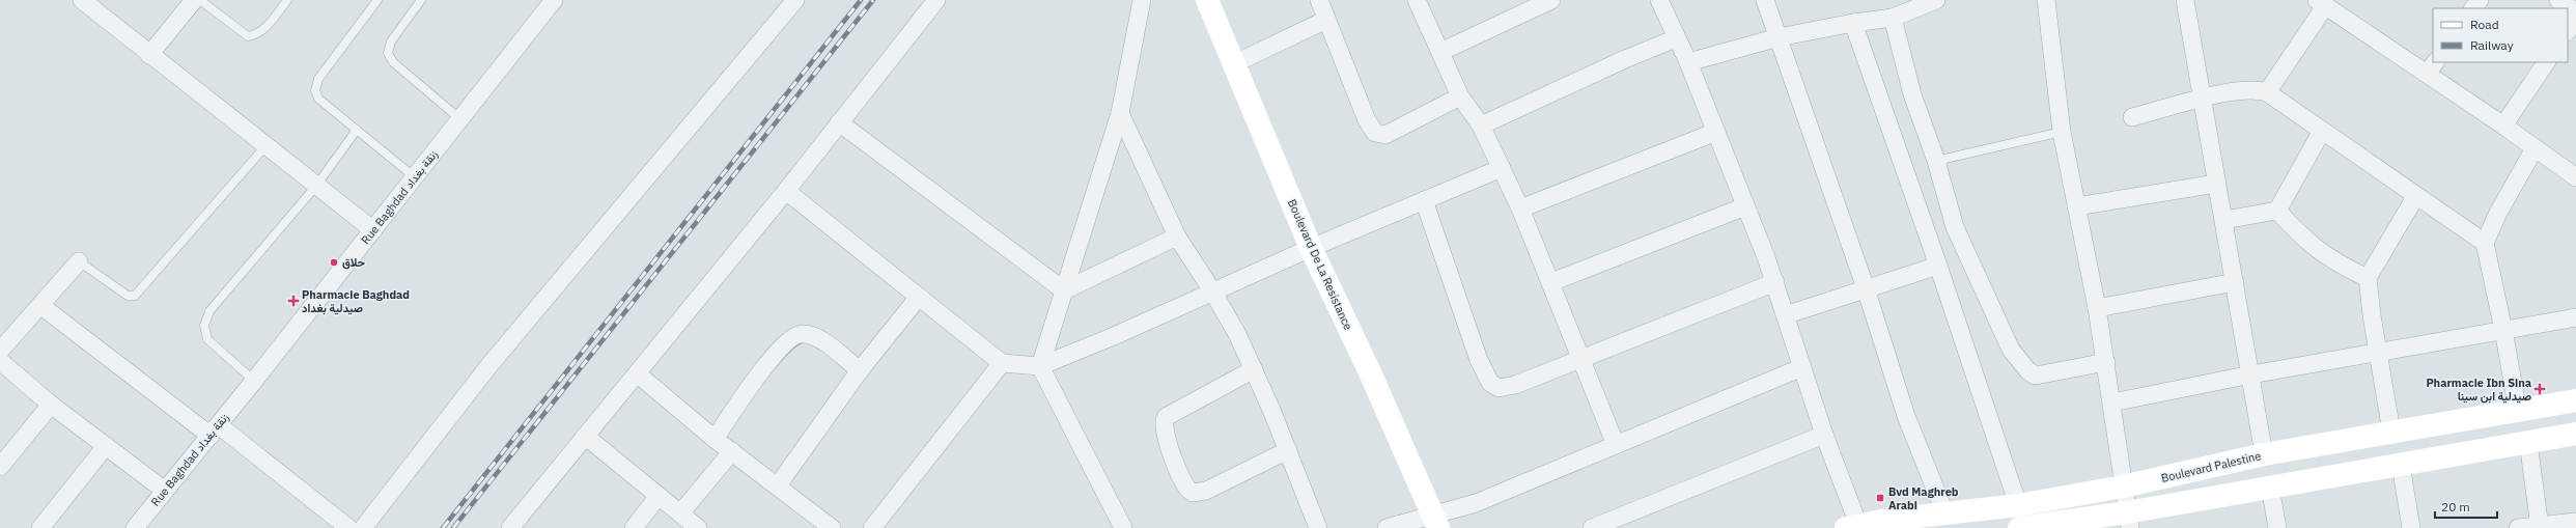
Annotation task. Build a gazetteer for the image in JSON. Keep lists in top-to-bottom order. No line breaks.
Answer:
{"streets":{"street":["Rue Baghdad زنقة بغداد","Boulevard De La Resistance","Boulevard Palestine"]},"places":{"other":["حلاق"],"health":["Pharmacie Baghdad صيدلية بغداد","Pharmacie Ibn Sina صيدلية ابن سينا"],"transit":["Bvd Maghreb Arabi"]},"legend":["Road","Railway"],"scale_bar":"20 m"}
